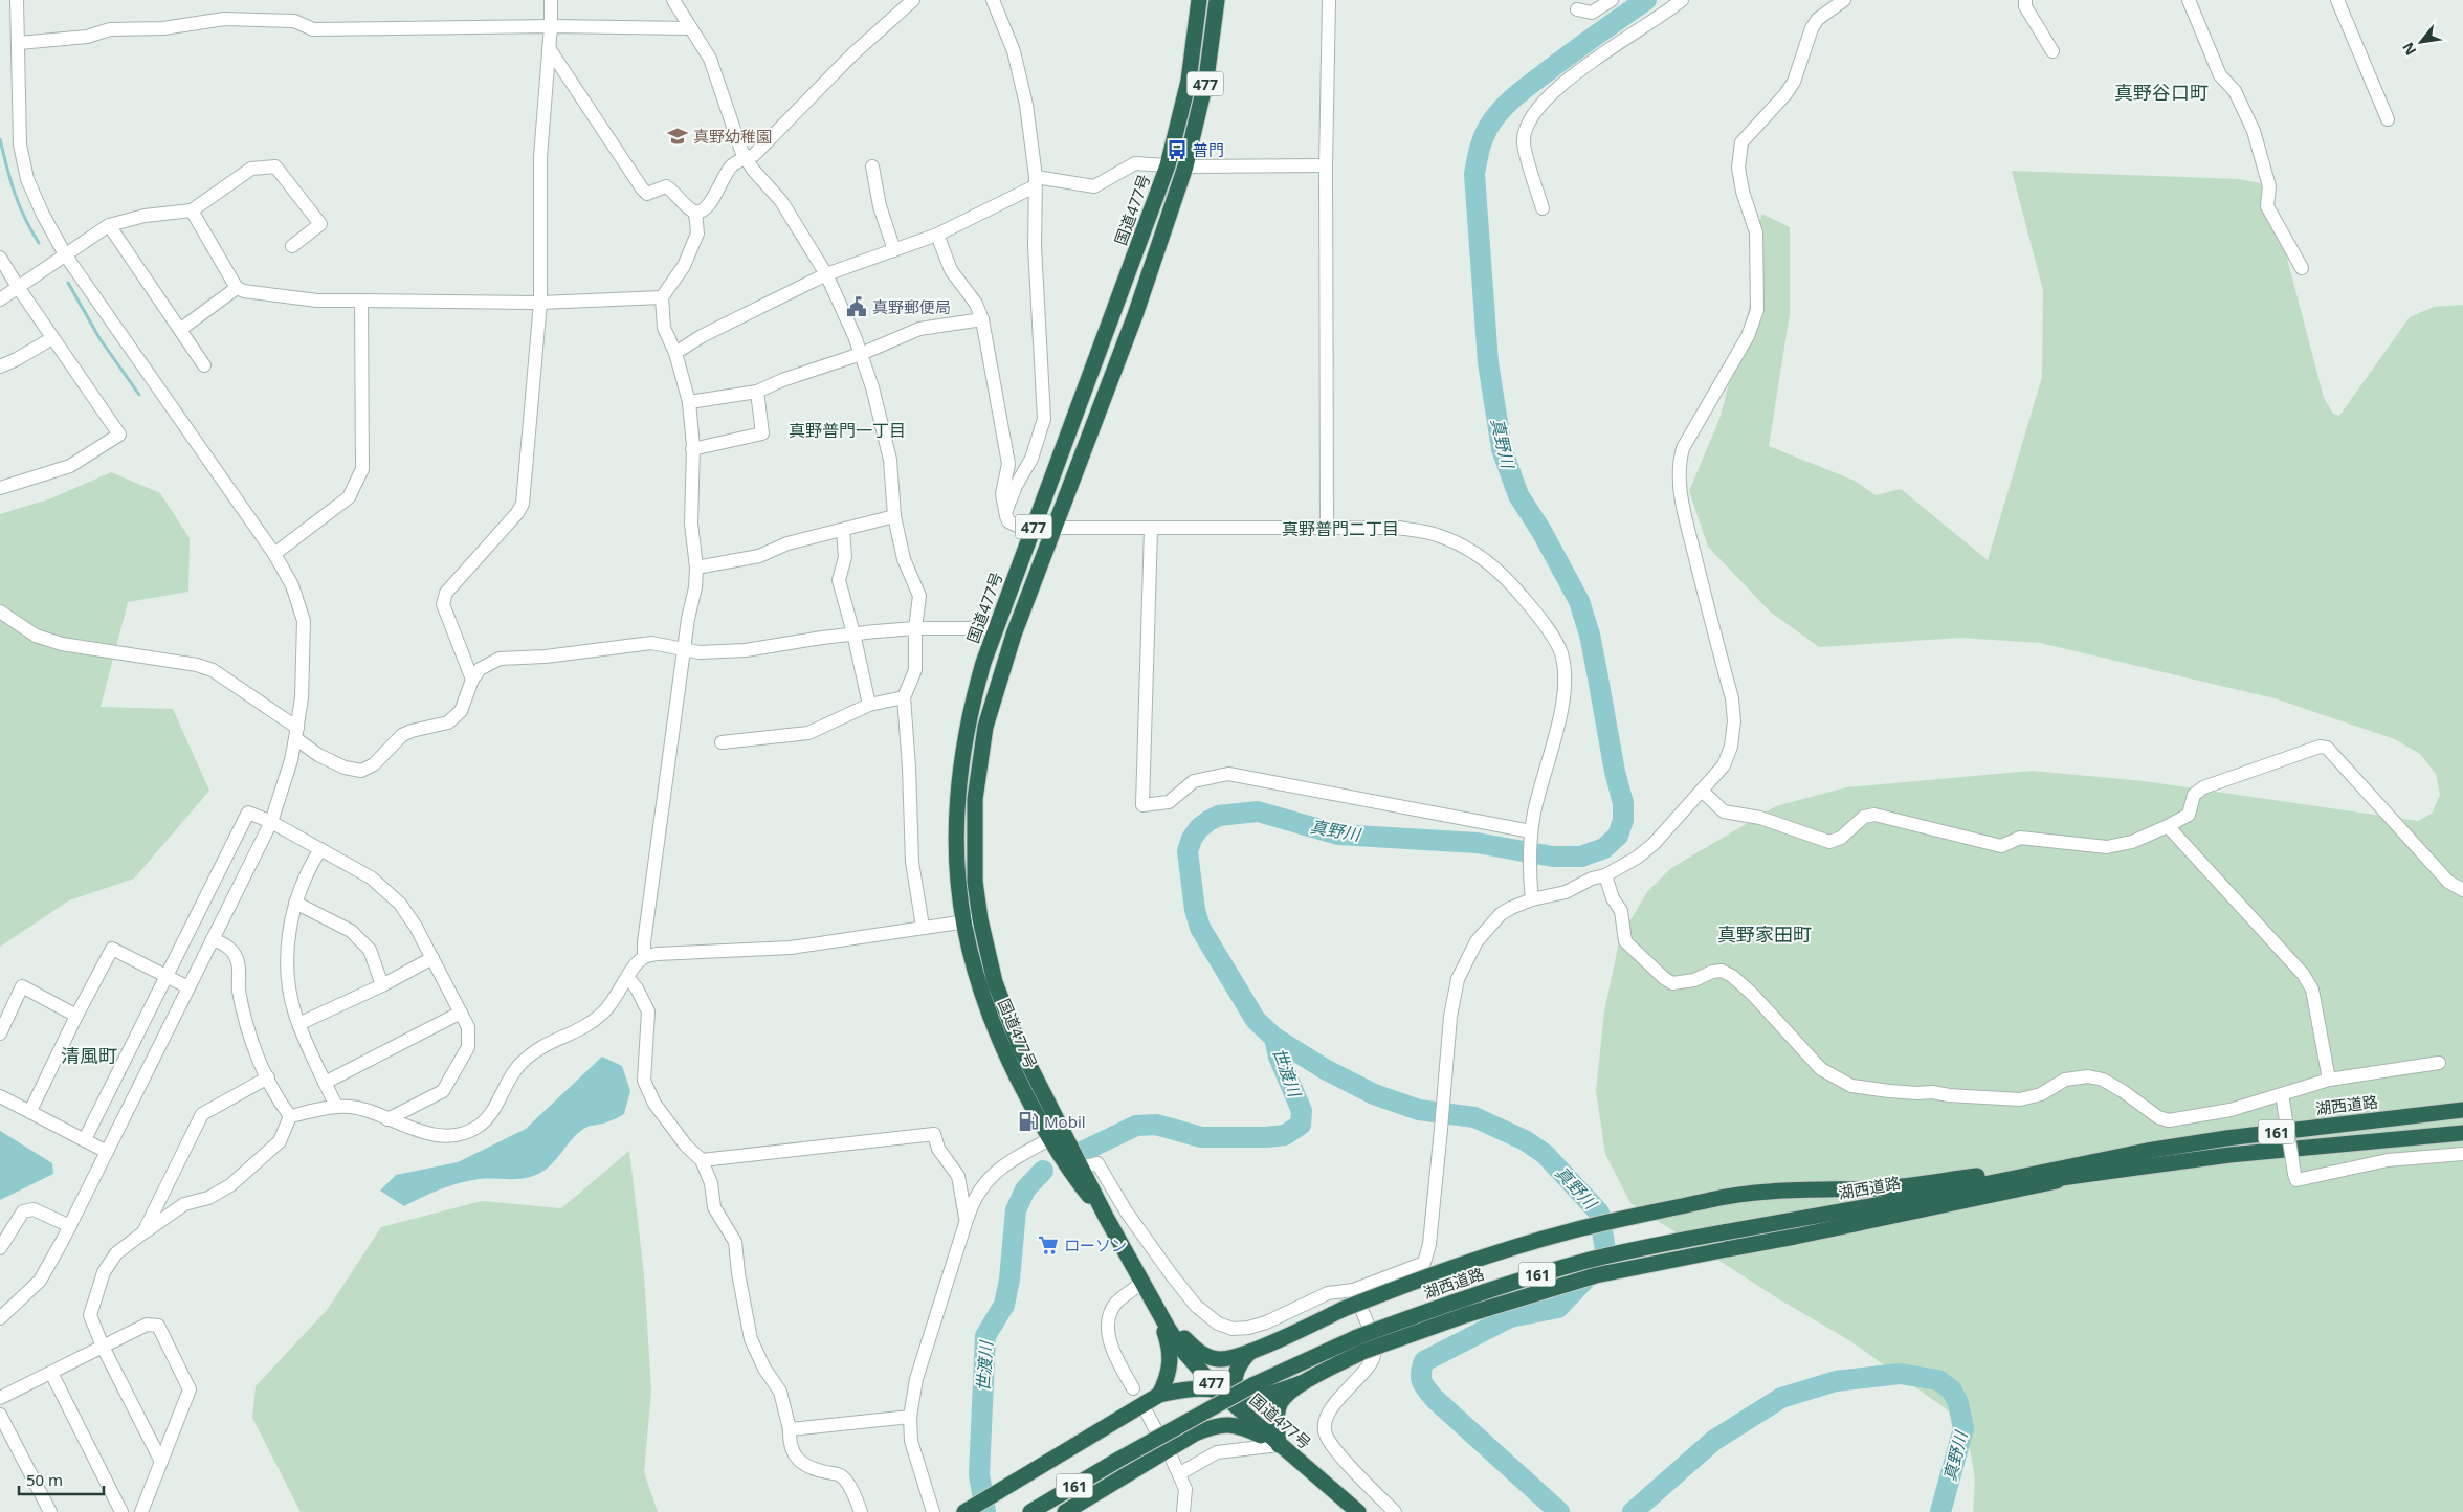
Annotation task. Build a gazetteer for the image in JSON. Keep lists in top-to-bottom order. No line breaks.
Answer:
{"streets":{"highway":["477","国道477号","湖西道路","161"]},"districts":["真野谷口町","真野普門一丁目","真野普門二丁目","真野家田町","清風町"],"water":["真野川","世渡川"],"places":{"school or university":["真野幼稚園"],"bus stop":["普門"],"public building":["真野郵便局"],"fuel station":["Mobil"],"supermarket":["ローソン"]},"scale_bar":"50 m","north":"bottom left"}
